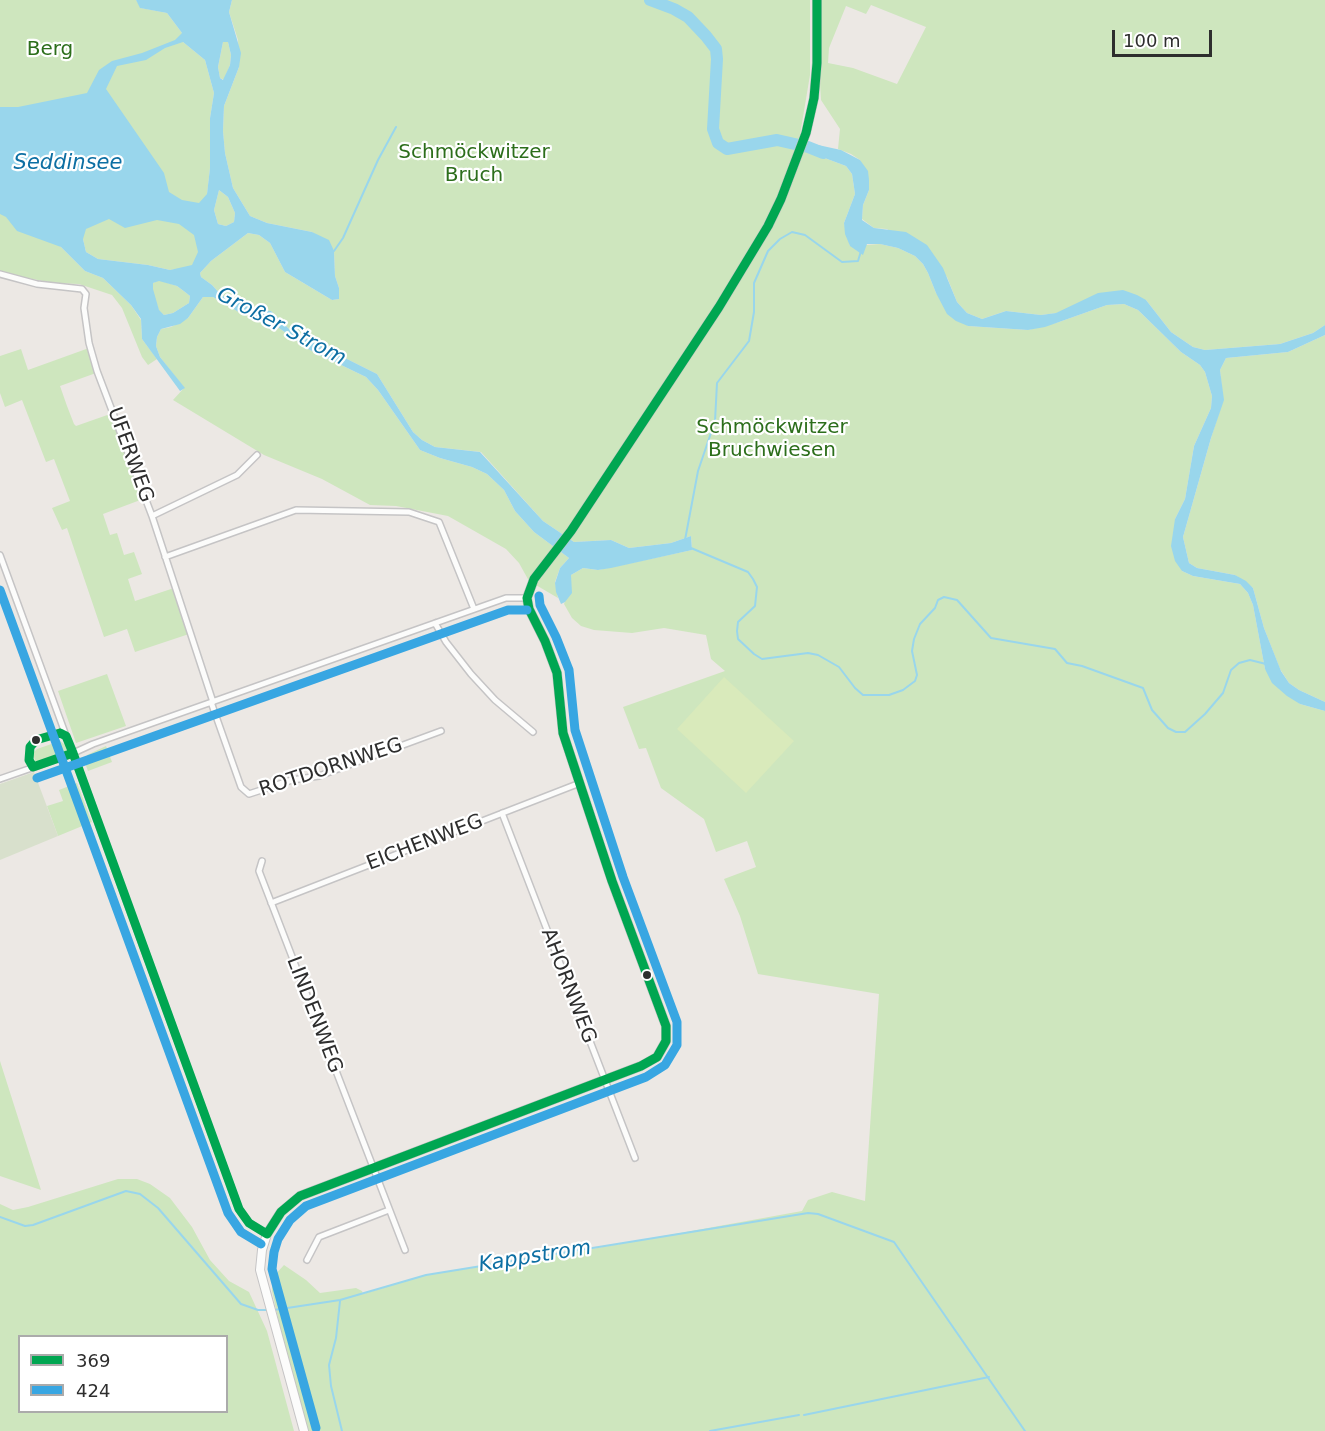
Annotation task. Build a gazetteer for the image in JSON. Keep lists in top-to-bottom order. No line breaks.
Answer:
{"streets":{"street":["UFERWEG","ROTDORNWEG","EICHENWEG","AHORNWEG","LINDENWEG"]},"crossings":[["UFERWEG","ROTDORNWEG"],["EICHENWEG","AHORNWEG"],["EICHENWEG","LINDENWEG"]],"water":["Seddinsee","Großer Strom","Kappstrom"],"parks":["Berg","Schmöckwitzer Bruch","Schmöckwitzer Bruchwiesen"],"lines":["transit line 369","transit line 424"],"legend":["369","424"],"scale_bar":"100 m"}
